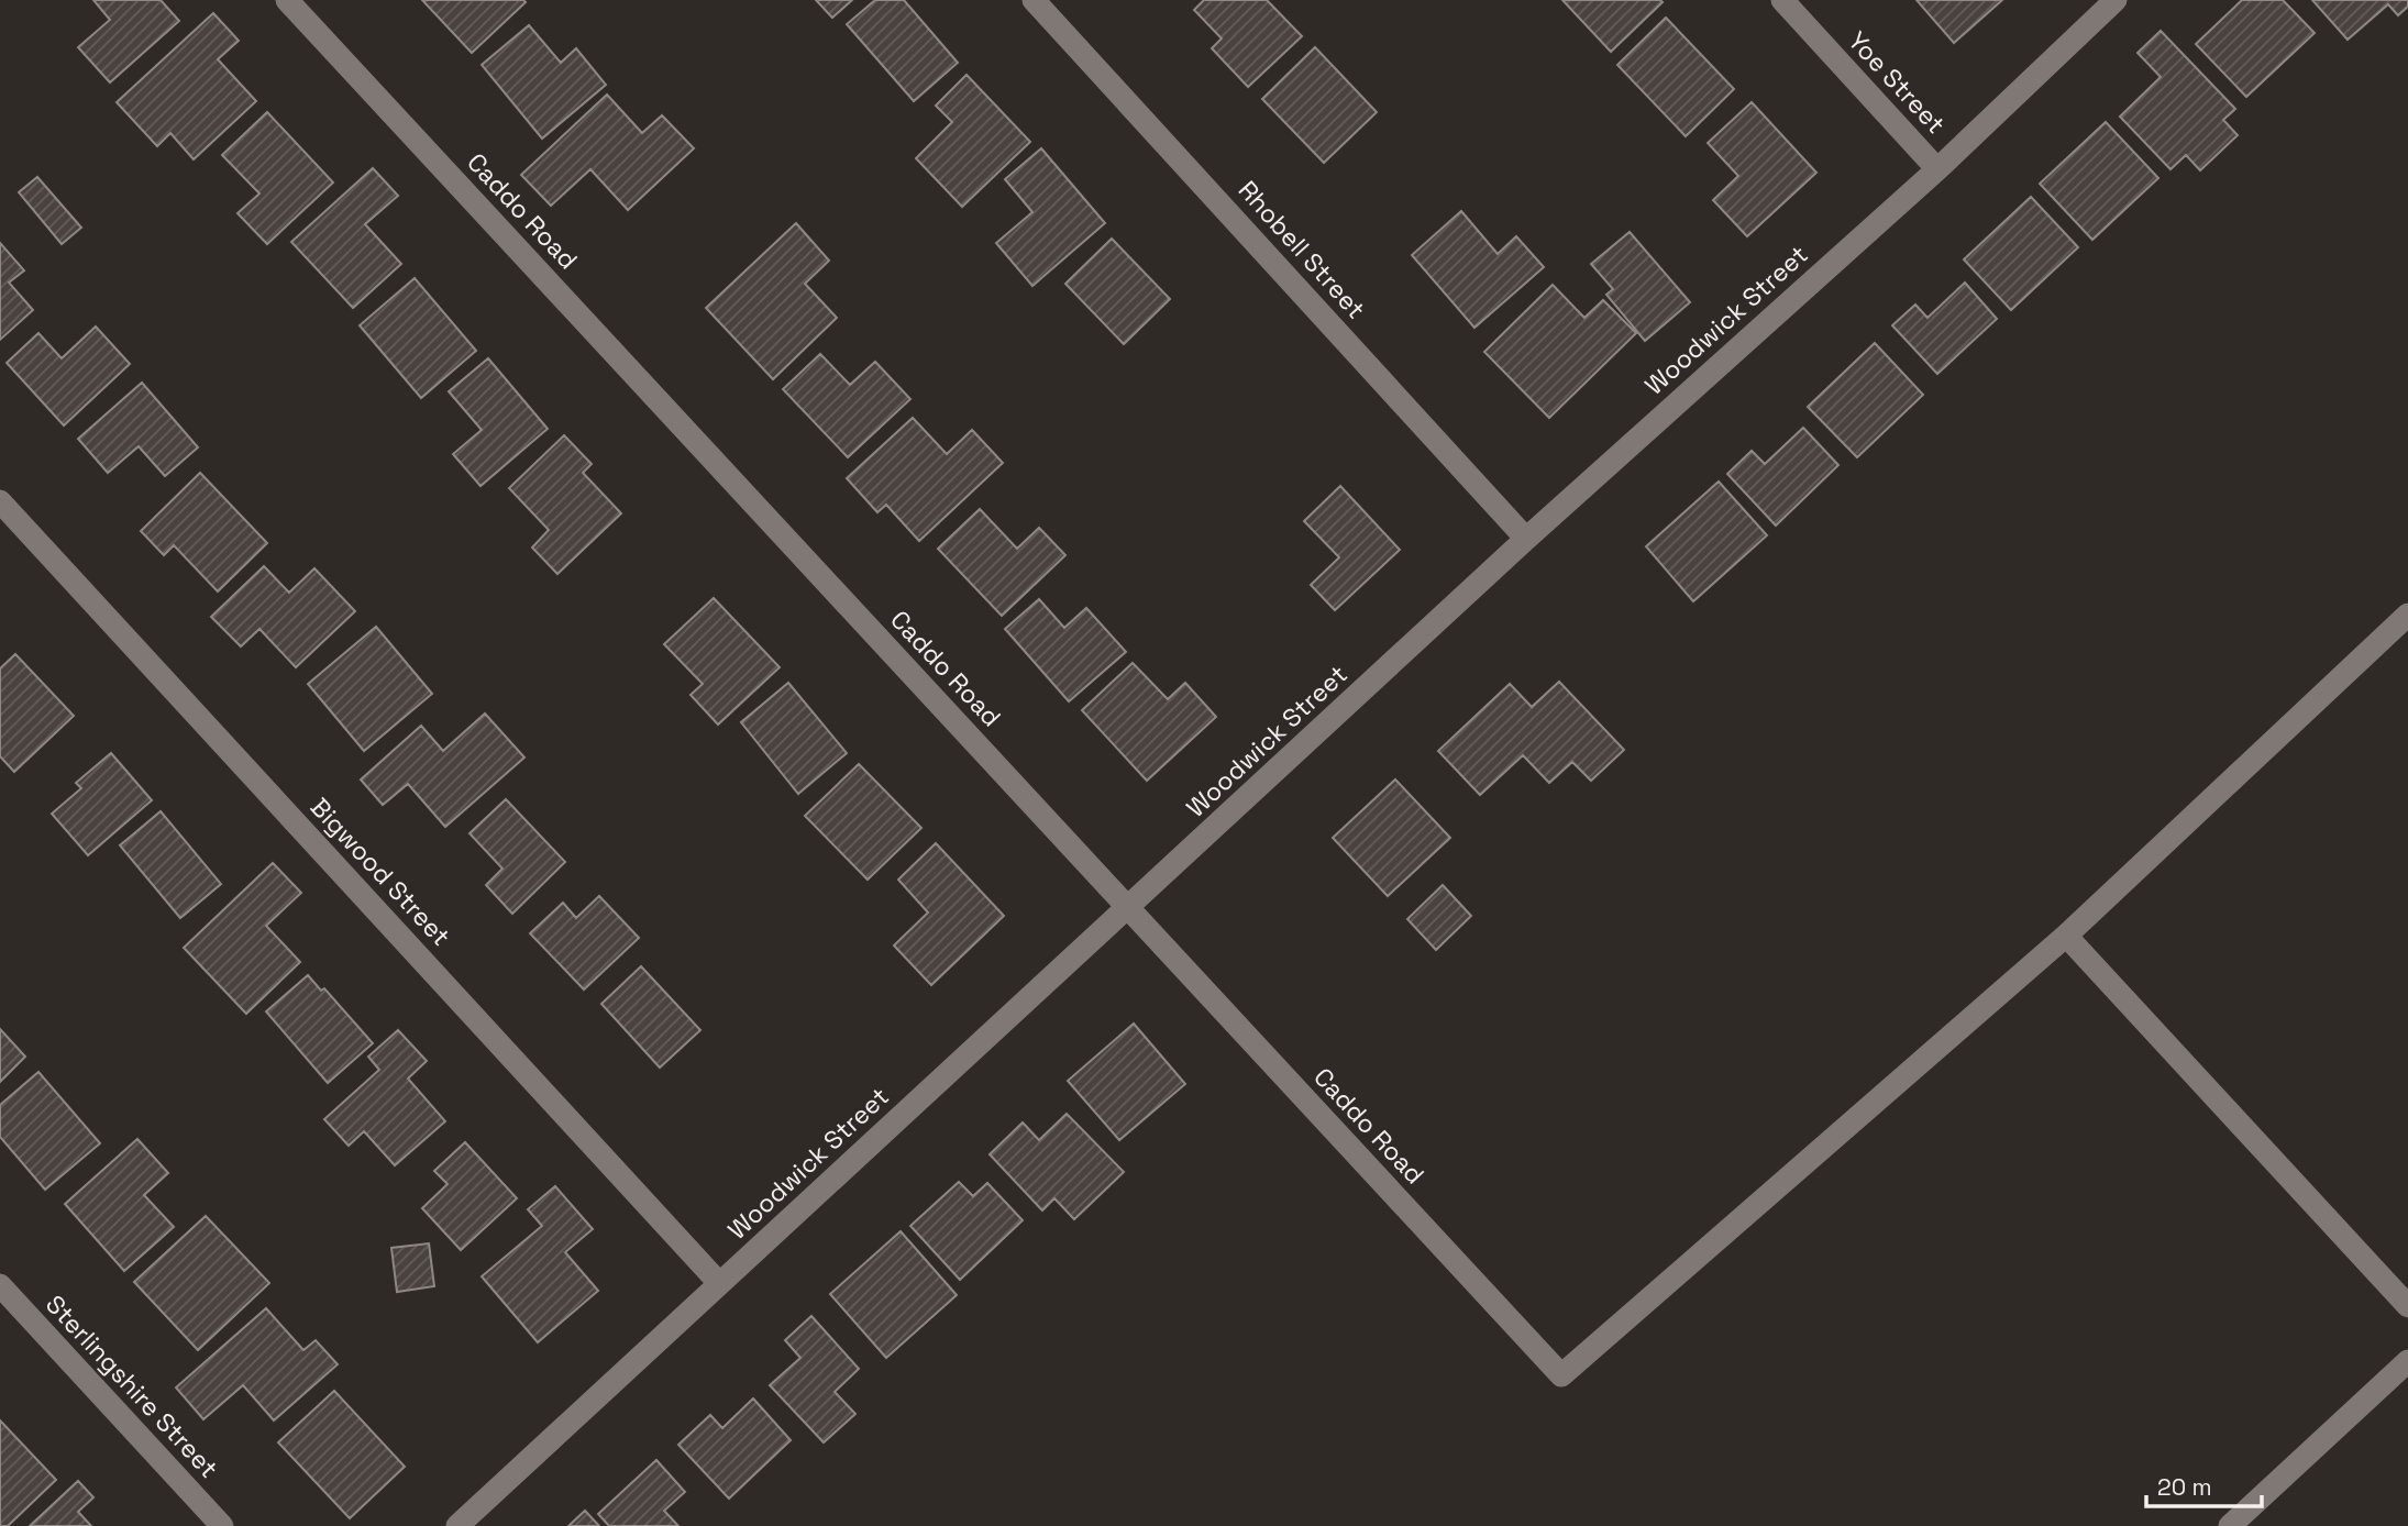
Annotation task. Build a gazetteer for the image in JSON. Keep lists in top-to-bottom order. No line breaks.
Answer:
{"streets":{"street":["Yoe Street","Caddo Road","Rhobell Street","Woodwick Street","Bigwood Street","Sterlingshire Street"]},"crossings":[["Yoe Street","Woodwick Street"],["Caddo Road","Woodwick Street"],["Rhobell Street","Woodwick Street"],["Woodwick Street","Bigwood Street"]],"scale_bar":"20 m"}
